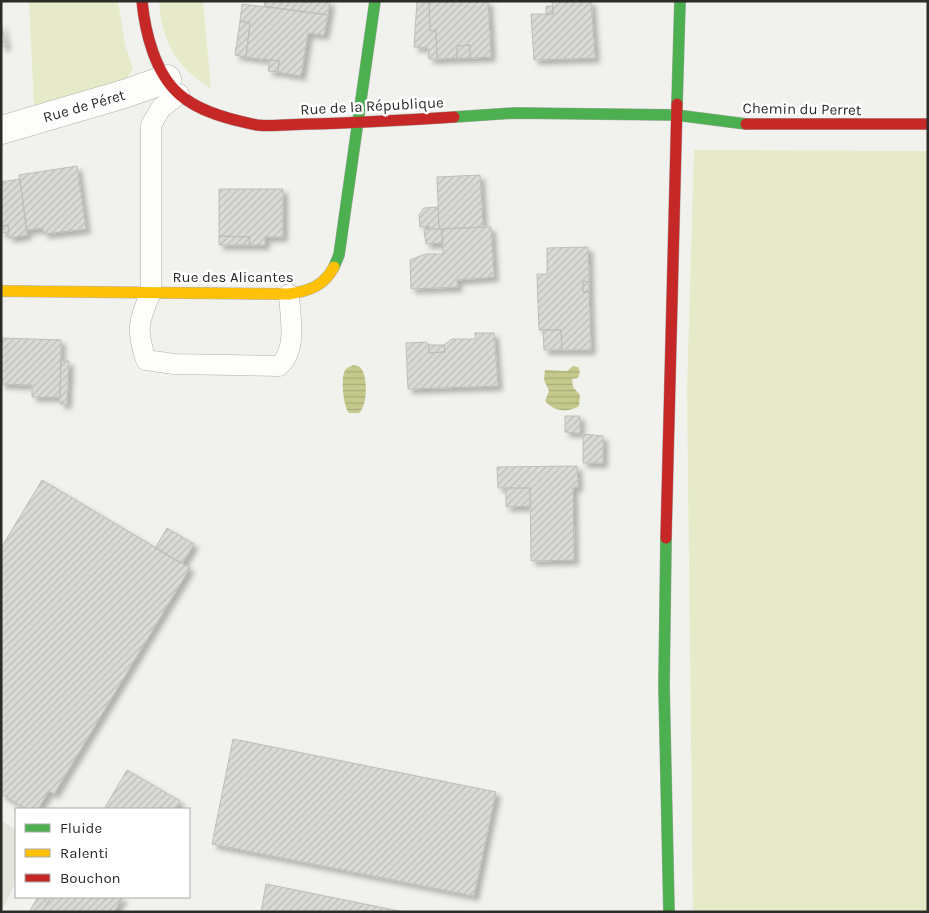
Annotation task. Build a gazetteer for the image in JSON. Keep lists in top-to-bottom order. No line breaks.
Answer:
{"streets":{"street":["Rue de Péret","Rue de la République","Chemin du Perret","Rue des Alicantes"]},"crossings":[["Rue de Péret","Rue de la République"],["Rue de la République","Chemin du Perret"],["Rue de la République","Rue des Alicantes"]],"legend":["Fluide","Ralenti","Bouchon"]}
